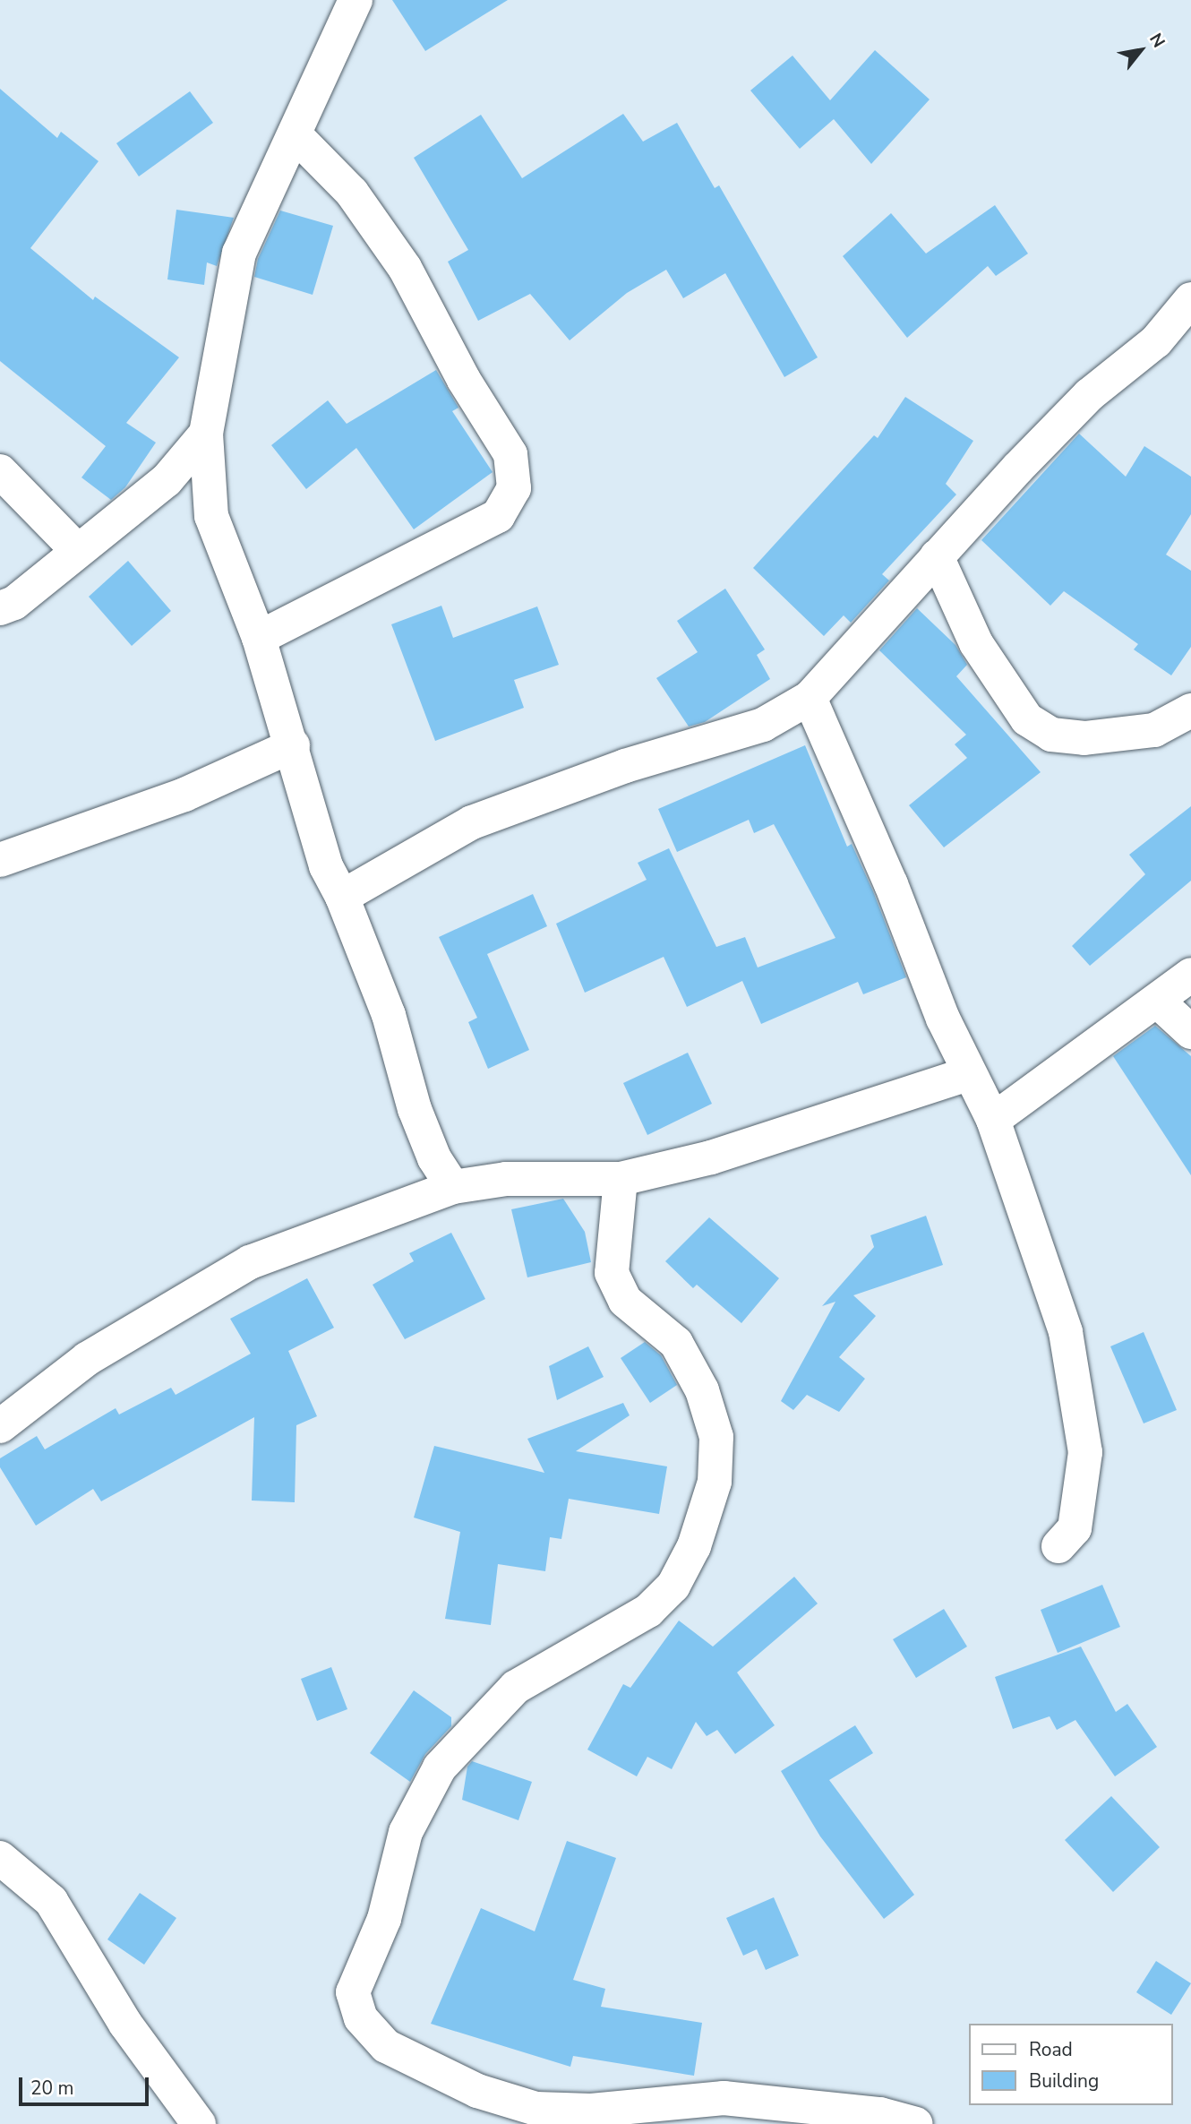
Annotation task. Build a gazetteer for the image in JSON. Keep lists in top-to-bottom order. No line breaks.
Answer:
{"legend":["Road","Building"],"scale_bar":"20 m","north":"top right"}
